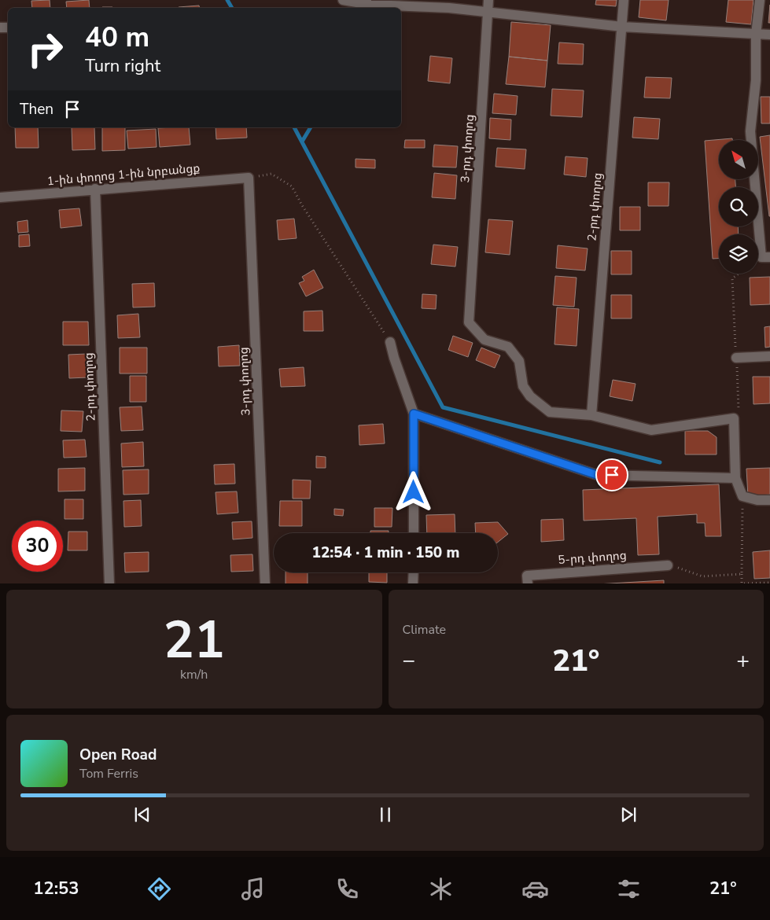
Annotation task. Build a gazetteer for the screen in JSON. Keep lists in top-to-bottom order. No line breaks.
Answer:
{"streets":{"street":["3-րդ փողոց","1-ին փողոց 1-ին նրբանցք","2-րդ փողոց","5-րդ փողոց"]},"crossings":[["3-րդ փողոց","1-ին փողոց 1-ին նրբանցք"],["3-րդ փողոց","2-րդ փողոց"],["1-ին փողոց 1-ին նրբանցք","2-րդ փողոց"]],"north":"top left","page":{"turn":["40 m","Turn right"],"then":"Then","limit":"30","trip":"12:54 · 1 min · 150 m","tile":[["21","km/h"],"Climate"],"heat":["−","21°","+"],"song":["Open Road","Tom Ferris"],"tabs":["12:53","21°"]}}
